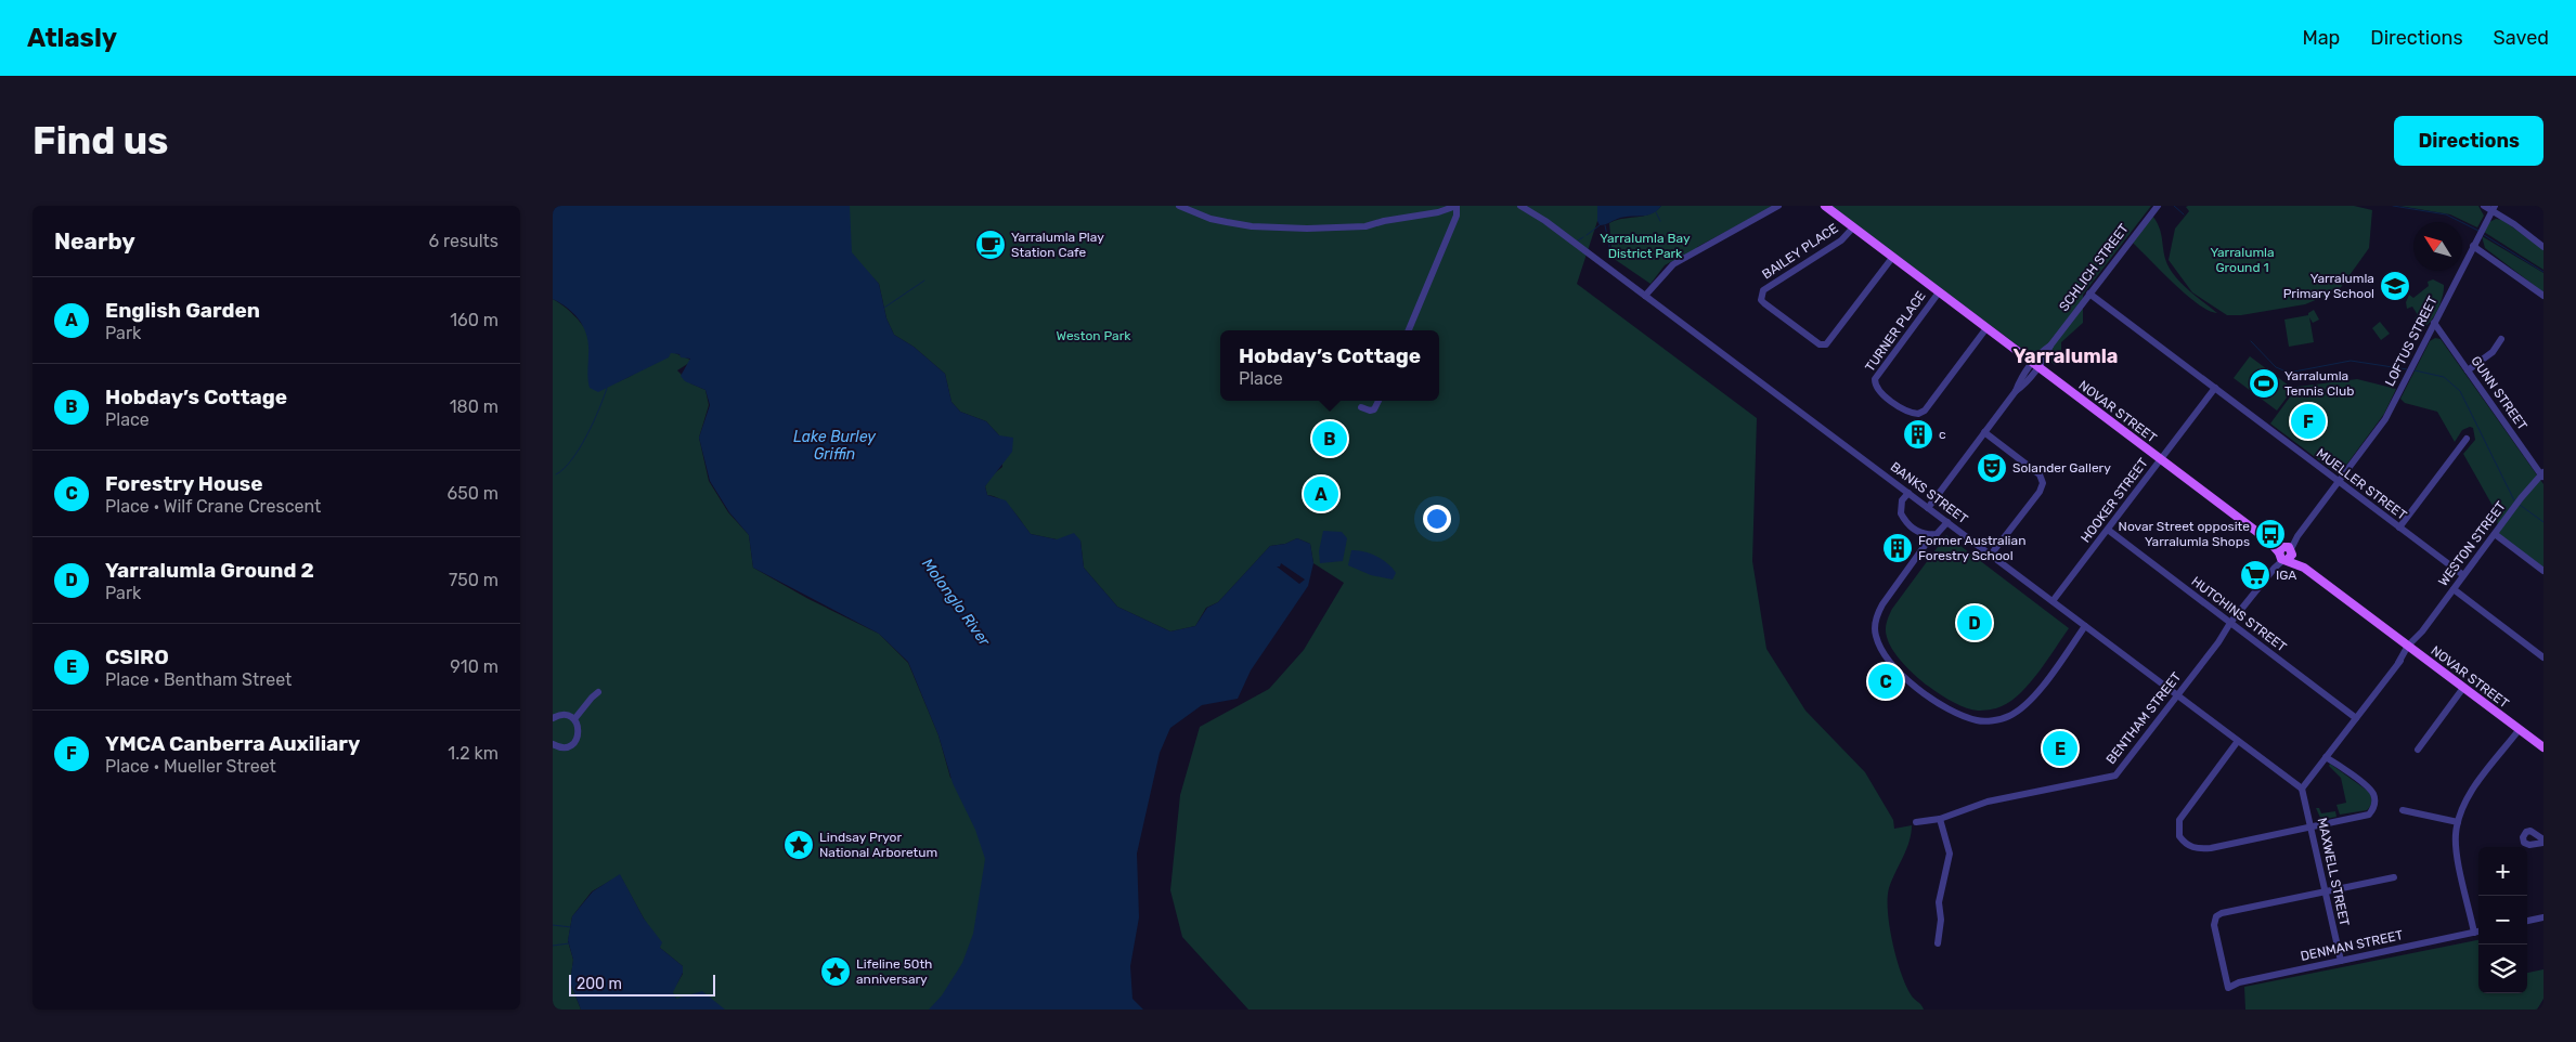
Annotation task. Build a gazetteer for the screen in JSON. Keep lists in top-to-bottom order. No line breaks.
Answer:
{"streets":{"main road":["NOVAR STREET"],"street":["BAILEY PLACE","SCHLICH STREET","TURNER PLACE","LOFTUS STREET","GUNN STREET","MUELLER STREET","BANKS STREET","HOOKER STREET","WESTON STREET","HUTCHINS STREET","BENTHAM STREET","MAXWELL STREET","DENMAN STREET"]},"crossings":[["BAILEY PLACE","NOVAR STREET"],["SCHLICH STREET","NOVAR STREET"],["SCHLICH STREET","MUELLER STREET"],["SCHLICH STREET","BANKS STREET"],["TURNER PLACE","NOVAR STREET"],["LOFTUS STREET","GUNN STREET"],["LOFTUS STREET","MUELLER STREET"],["LOFTUS STREET","BENTHAM STREET"],["GUNN STREET","WESTON STREET"],["NOVAR STREET","HOOKER STREET"],["NOVAR STREET","WESTON STREET"],["NOVAR STREET","BENTHAM STREET"],["MUELLER STREET","HOOKER STREET"],["MUELLER STREET","WESTON STREET"],["MUELLER STREET","BENTHAM STREET"],["BANKS STREET","HOOKER STREET"],["BANKS STREET","WESTON STREET"],["BANKS STREET","BENTHAM STREET"],["BANKS STREET","MAXWELL STREET"],["HOOKER STREET","HUTCHINS STREET"],["WESTON STREET","HUTCHINS STREET"],["WESTON STREET","MAXWELL STREET"],["HUTCHINS STREET","BENTHAM STREET"],["MAXWELL STREET","DENMAN STREET"]],"districts":["Yarralumla"],"water":["Lake Burley Griffin","Molonglo River"],"parks":["Yarralumla Bay District Park","Yarralumla Ground 1","Weston Park"],"places":{"cafe":["Yarralumla Play Station Cafe"],"school or university":["Yarralumla Primary School"],"sports":["Yarralumla Tennis Club"],"building":["c","Former Australian Forestry School"],"theatre":["Solander Gallery"],"bus stop":["Novar Street opposite Yarralumla Shops"],"supermarket":["IGA"],"place":["Lindsay Pryor National Arboretum","Lifeline 50th anniversary"]},"scale_bar":"200 m","north":"top left","page":{"header":"Atlasly","nav":["Map","Directions","Saved"],"buttons":"Directions","title":"Find us","heading":["Nearby","6 results"],"list":[{"mark":"A","name":"English Garden","note":"Park","value":"160 m"},{"mark":"B","name":"Hobday’s Cottage","note":"Place","value":"180 m"},{"mark":"C","name":"Forestry House","note":"Place · Wilf Crane Crescent","value":"650 m"},{"mark":"D","name":"Yarralumla Ground 2","note":"Park","value":"750 m"},{"mark":"E","name":"CSIRO","note":"Place · Bentham Street","value":"910 m"},{"mark":"F","name":"YMCA Canberra Auxiliary","note":"Place · Mueller Street","value":"1.2 km"}],"popup":["Hobday’s Cottage","Place"],"pins":["F","B","A","D","C","E"],"map_buttons":["+","−"],"scale":"200 m"}}
